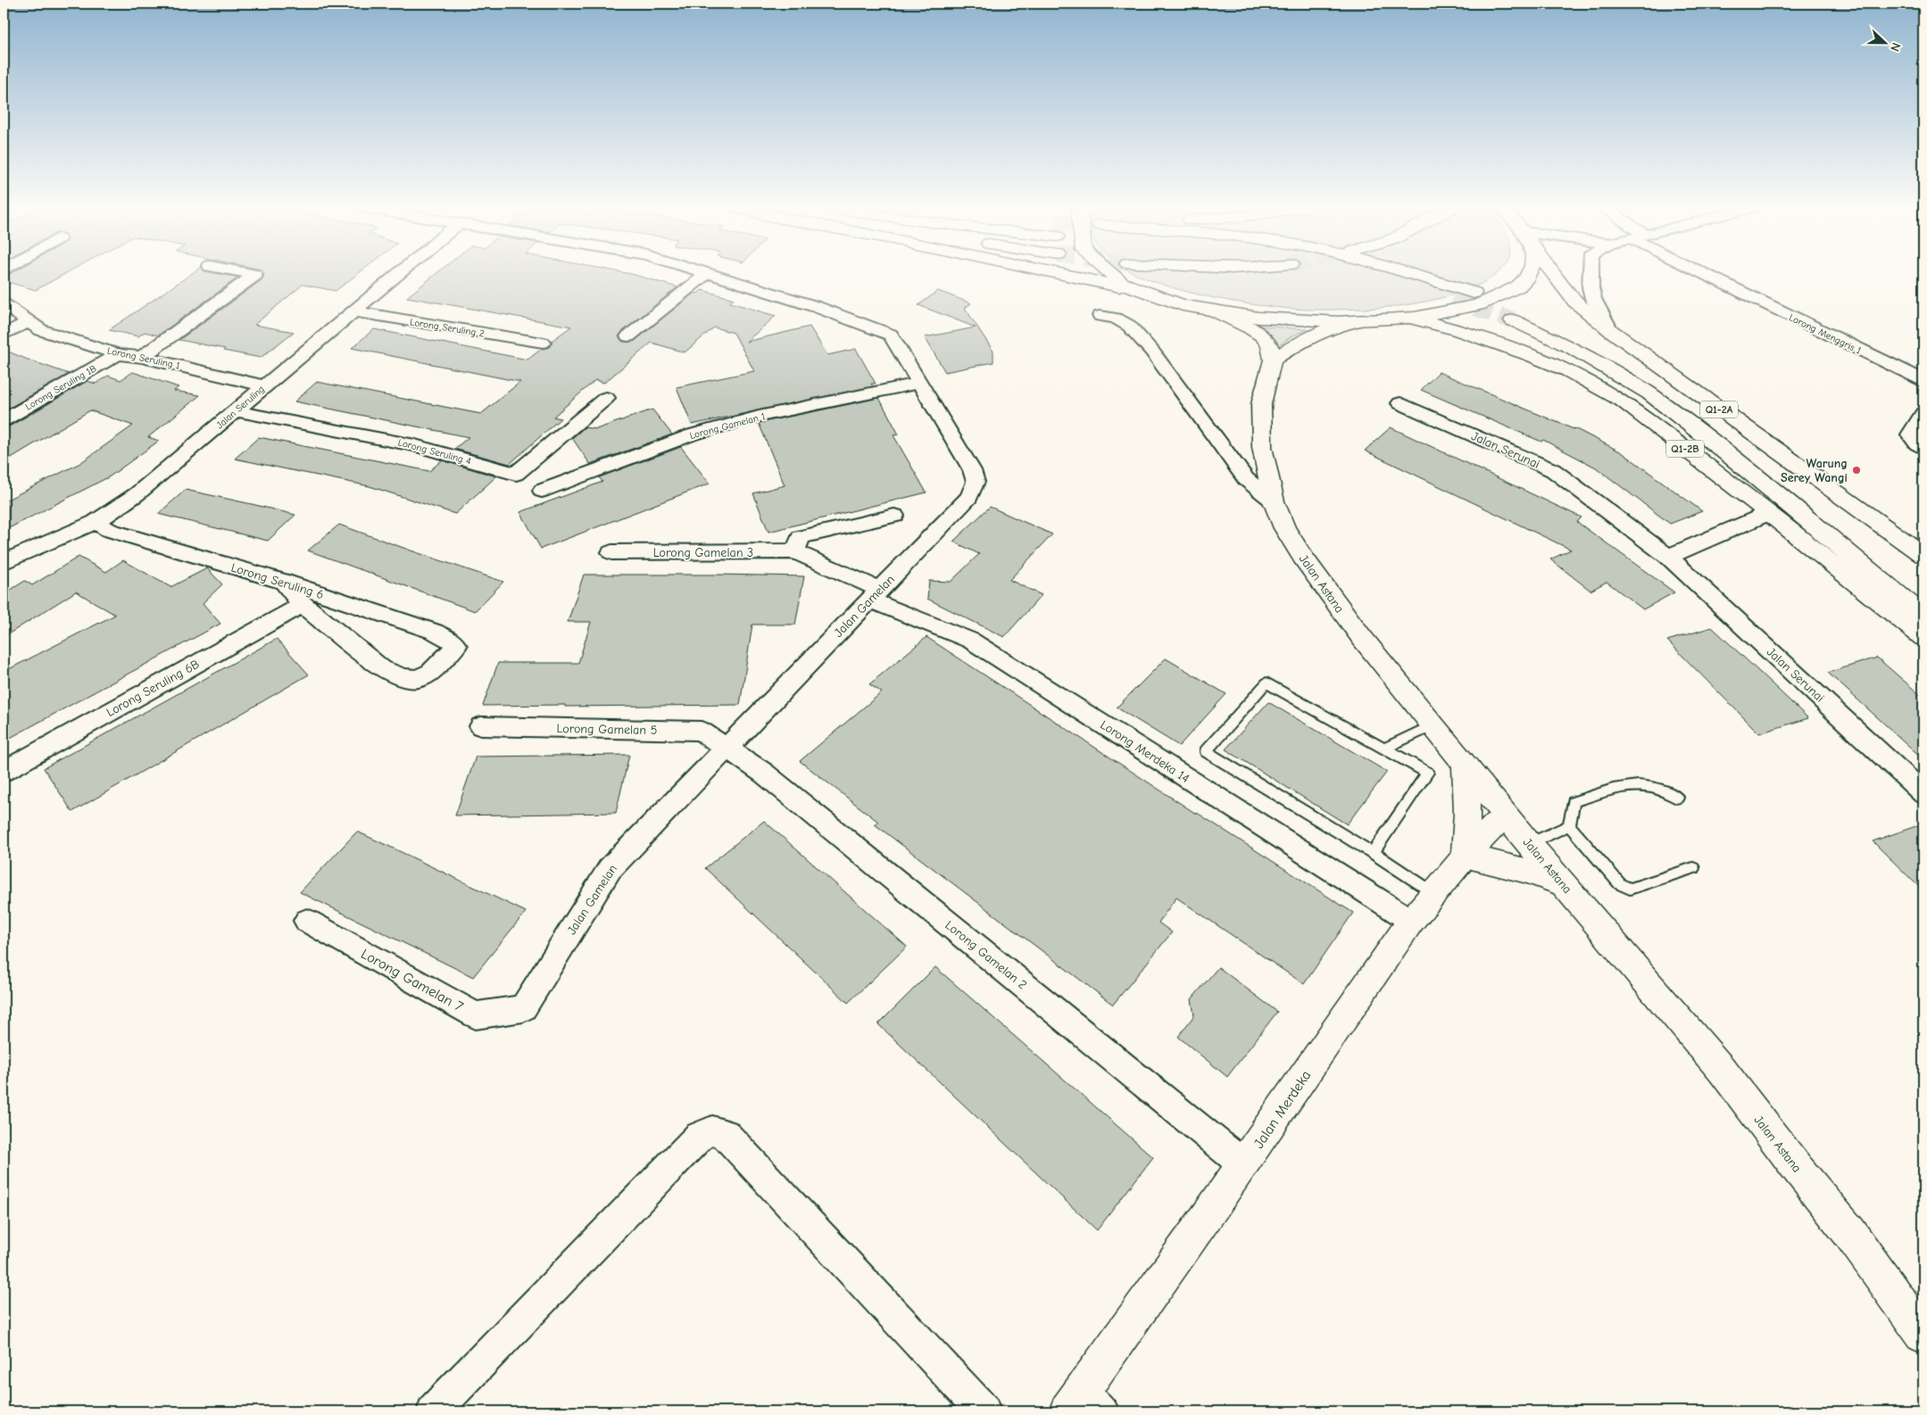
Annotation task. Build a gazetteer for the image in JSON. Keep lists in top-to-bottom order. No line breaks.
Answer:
{"streets":{"main road":["Q1-2A","Q1-2B","Jalan Astana","Jalan Merdeka"],"street":["Lorong Seruling 2","Lorong Menggris 1","Lorong Seruling 1","Lorong Seruling 1B","Jalan Seruling","Lorong Gamelan 1","Jalan Serunai","Lorong Seruling 4","Lorong Gamelan 3","Lorong Seruling 6","Jalan Gamelan","Lorong Seruling 6B","Lorong Gamelan 5","Lorong Merdeka 14","Lorong Gamelan 2","Lorong Gamelan 7"]},"crossings":[["Lorong Seruling 2","Jalan Seruling"],["Lorong Seruling 1","Lorong Seruling 1B"],["Lorong Seruling 1","Jalan Seruling"],["Jalan Seruling","Lorong Seruling 4"],["Jalan Seruling","Lorong Seruling 6"],["Lorong Gamelan 1","Jalan Gamelan"],["Lorong Gamelan 3","Jalan Gamelan"],["Lorong Gamelan 3","Lorong Merdeka 14"],["Lorong Seruling 6","Lorong Seruling 6B"],["Jalan Astana","Jalan Merdeka"],["Jalan Gamelan","Lorong Gamelan 5"],["Jalan Gamelan","Lorong Merdeka 14"],["Jalan Gamelan","Lorong Gamelan 2"],["Jalan Gamelan","Lorong Gamelan 7"],["Lorong Gamelan 5","Lorong Gamelan 2"],["Lorong Merdeka 14","Jalan Merdeka"],["Lorong Gamelan 2","Jalan Merdeka"]],"places":["Warung Serey Wangi"],"north":"right"}
